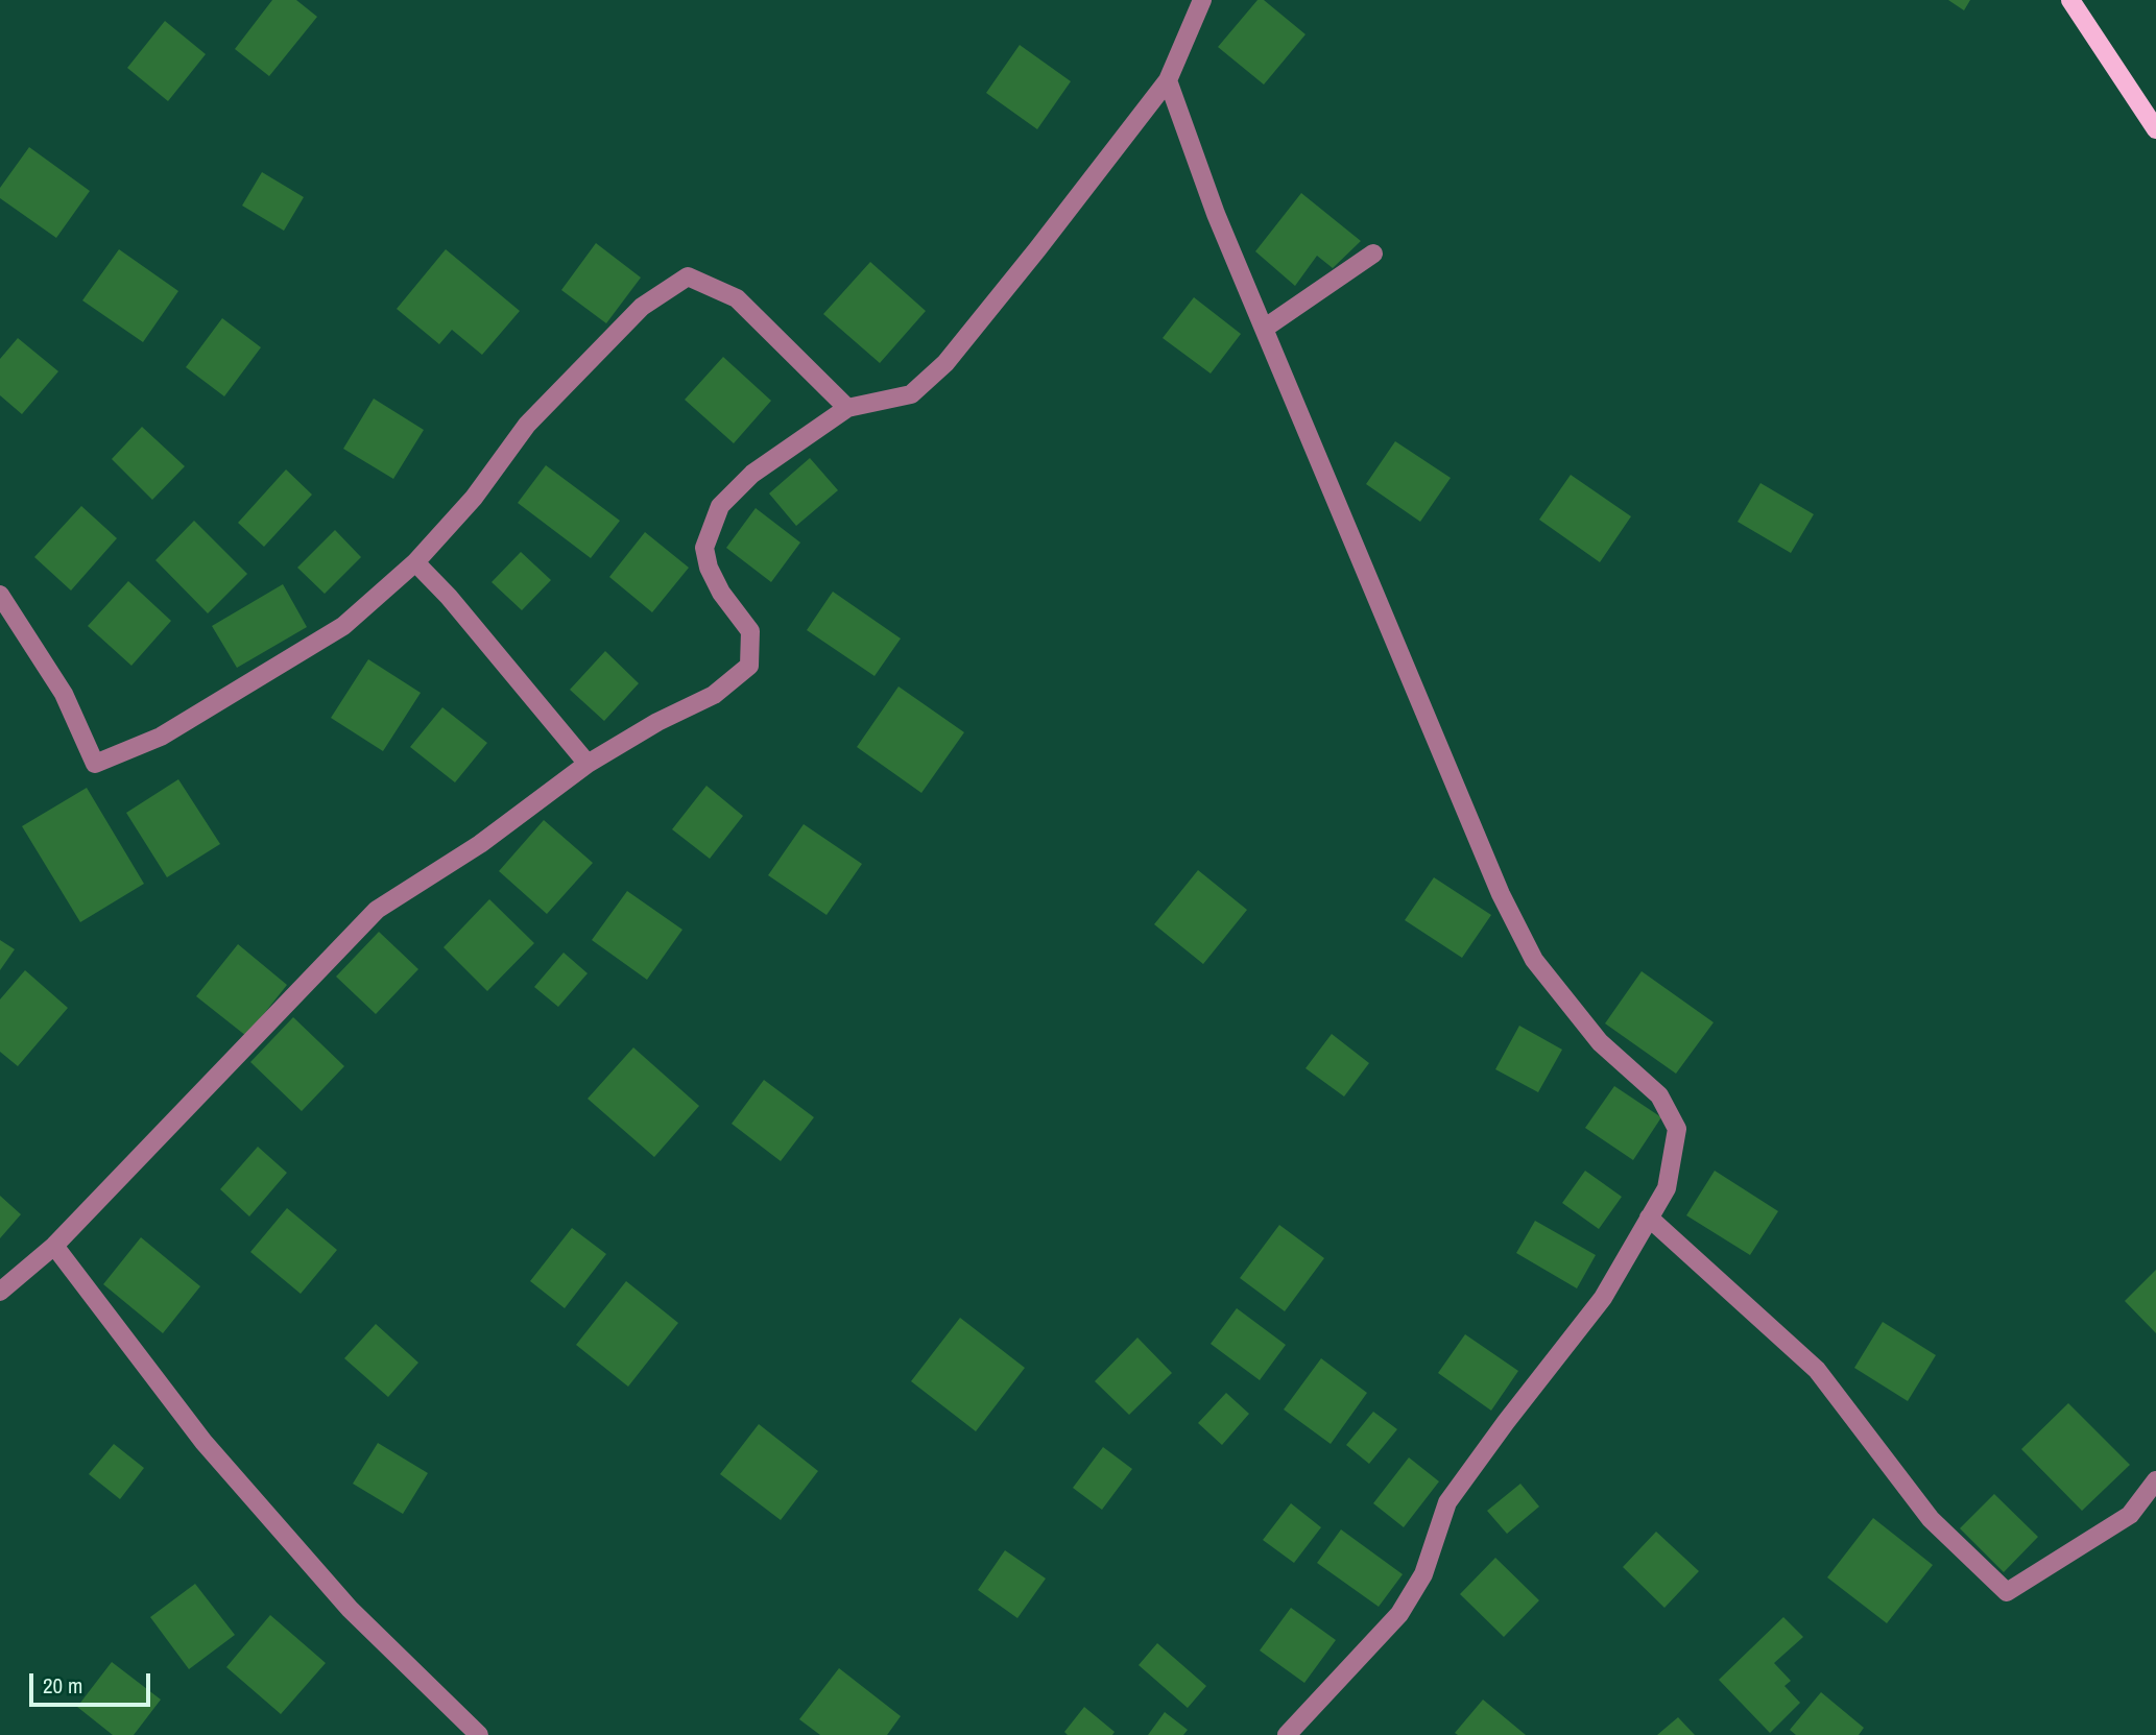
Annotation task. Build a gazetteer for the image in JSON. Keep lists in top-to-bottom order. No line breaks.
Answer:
{"scale_bar":"20 m"}
